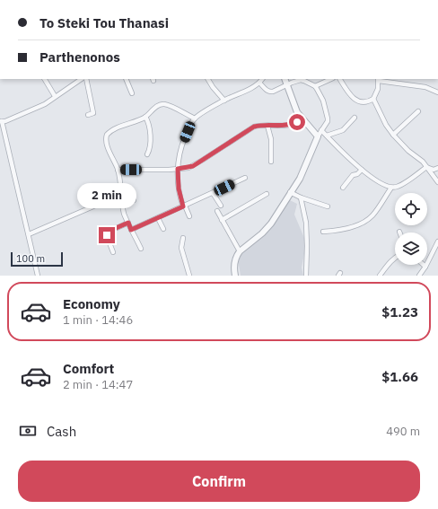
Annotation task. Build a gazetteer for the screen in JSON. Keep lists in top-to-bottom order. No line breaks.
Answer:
{"scale_bar":"100 m","page":{"banner":["To Steki Tou Thanasi","Parthenonos"],"bubble":"2 min","scale":"100 m","list":[{"name":"Economy","note":"1 min · 14:46","value":"$1.23"},{"name":"Comfort","note":"2 min · 14:47","value":"$1.66"}],"pay":["Cash","490 m"],"buttons":"Confirm"}}
